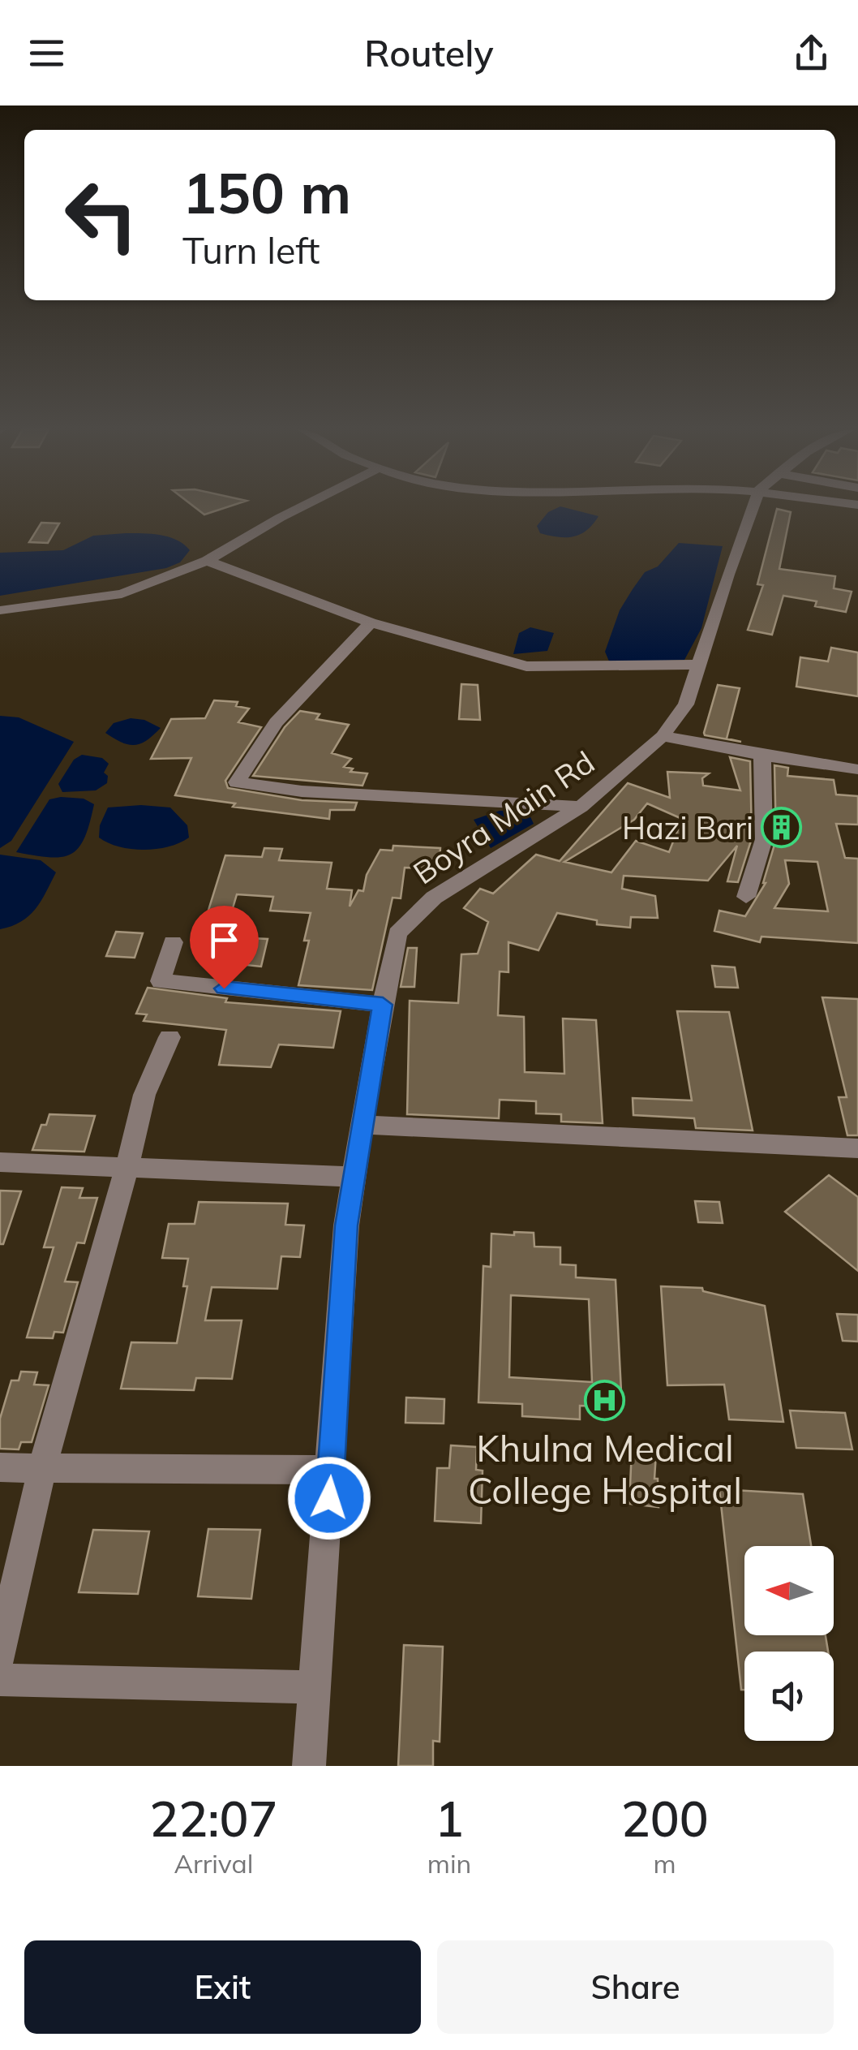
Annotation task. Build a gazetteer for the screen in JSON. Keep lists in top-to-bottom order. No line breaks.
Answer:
{"streets":{"street":["Boyra Main Rd"]},"places":{"building":["Hazi Bari"],"hospital":["Khulna Medical College Hospital"]},"north":"left","page":{"header":"Routely","turn":["150 m","Turn left"],"eta":["22:07","Arrival","1","min","200","m"],"buttons":["Exit","Share"]}}
